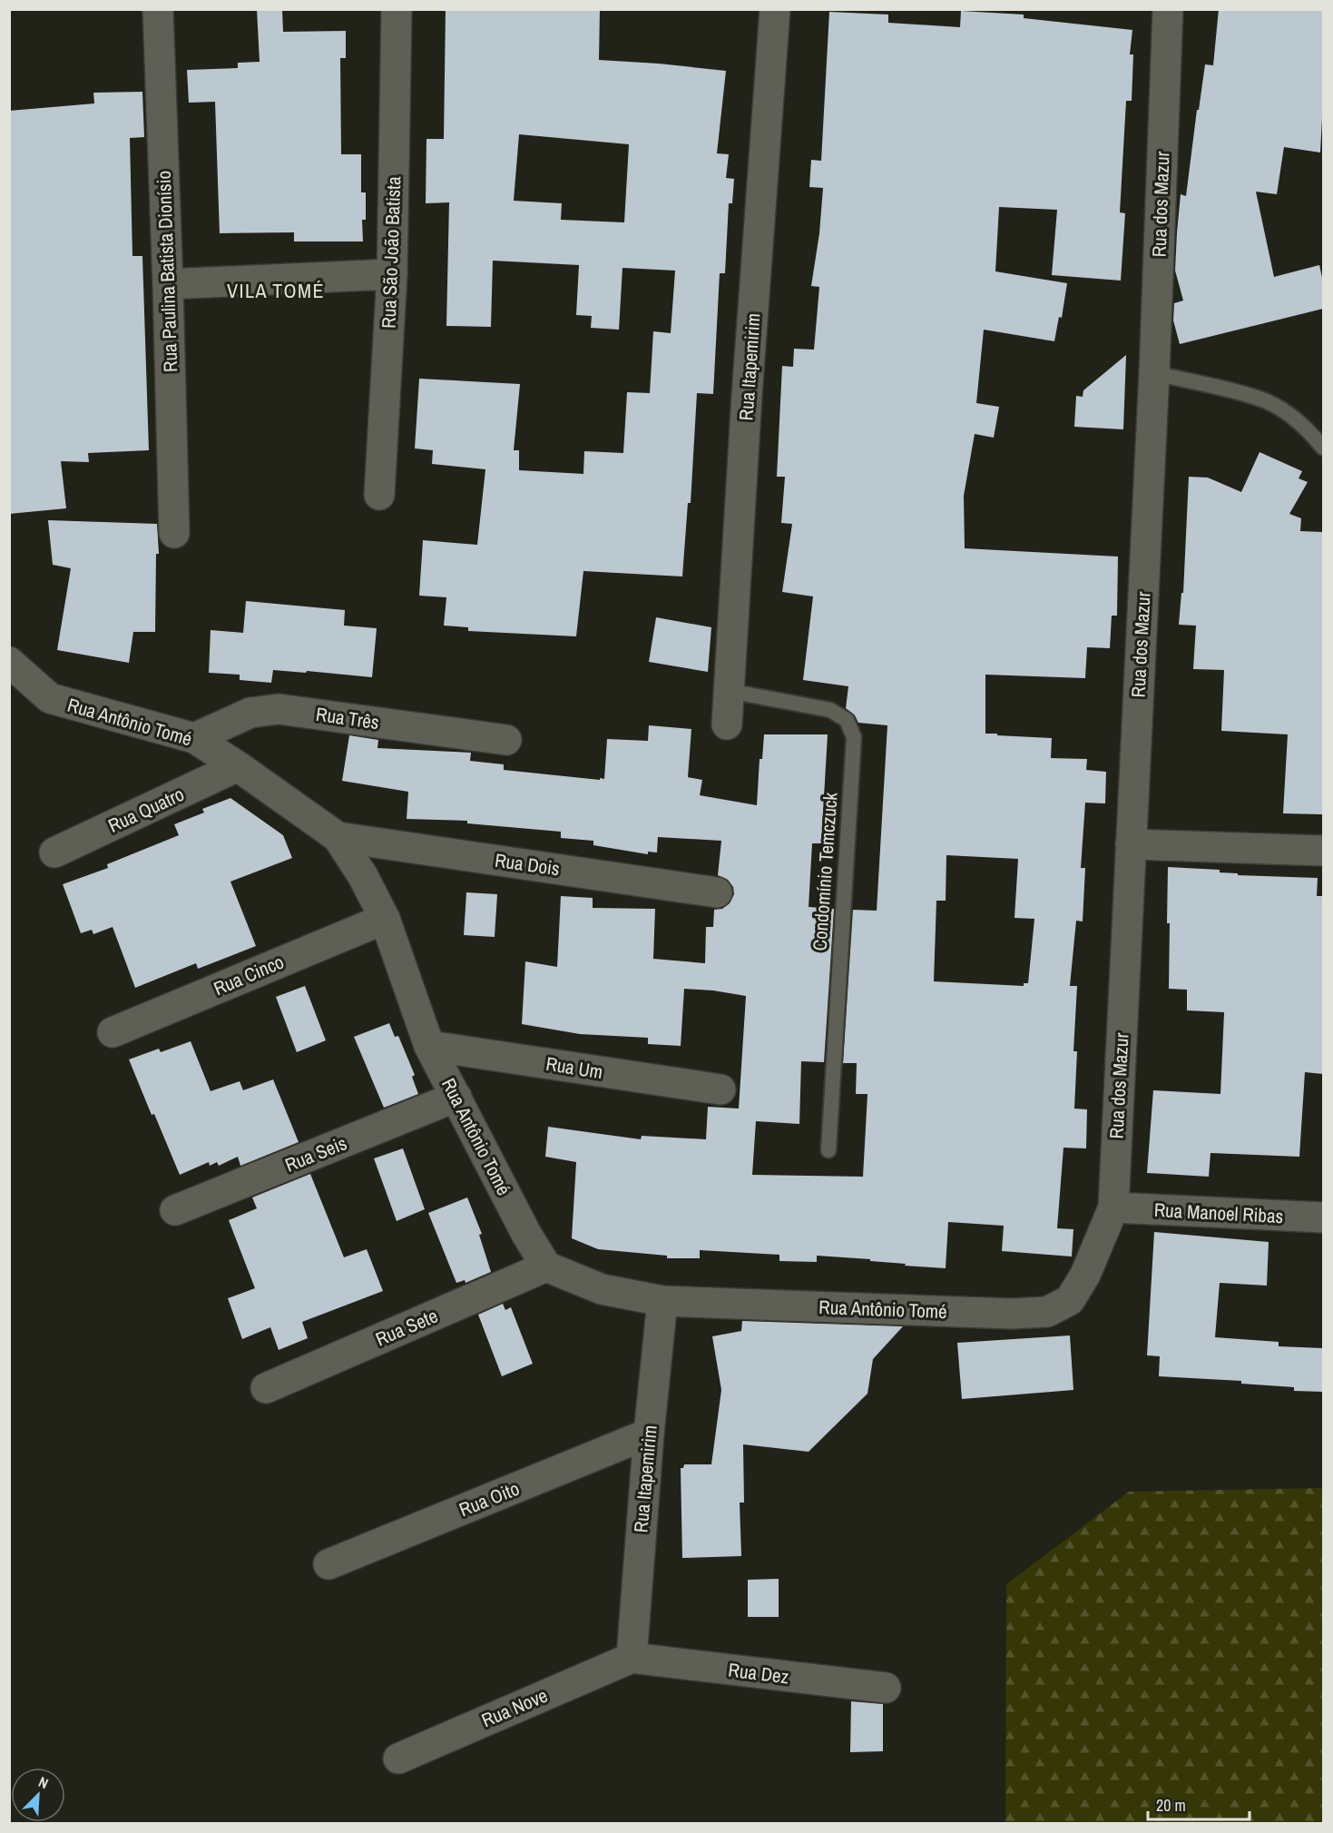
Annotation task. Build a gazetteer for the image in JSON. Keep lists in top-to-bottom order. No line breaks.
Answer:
{"streets":{"street":["Rua dos Mazur","Rua São João Batista","Rua Paulina Batista Dionísio","Rua Itapemirim","Rua Três","Rua Antônio Tomé","Rua Quatro","Rua Dois","Rua Cinco","Rua Um","Rua Seis","Rua Manoel Ribas","Rua Sete","Rua Oito","Rua Dez","Rua Nove"],"lane":["Condomínio Temczuck"]},"crossings":[["Rua dos Mazur","Rua Antônio Tomé"],["Rua dos Mazur","Rua Manoel Ribas"],["Rua Itapemirim","Rua Antônio Tomé"],["Rua Itapemirim","Condomínio Temczuck"],["Rua Itapemirim","Rua Oito"],["Rua Itapemirim","Rua Dez"],["Rua Itapemirim","Rua Nove"],["Rua Três","Rua Antônio Tomé"],["Rua Antônio Tomé","Rua Quatro"],["Rua Antônio Tomé","Rua Dois"],["Rua Antônio Tomé","Rua Cinco"],["Rua Antônio Tomé","Rua Um"],["Rua Antônio Tomé","Rua Seis"],["Rua Antônio Tomé","Rua Sete"],["Rua Dez","Rua Nove"]],"districts":["VILA TOMÉ"],"scale_bar":"20 m","north":"top right"}
